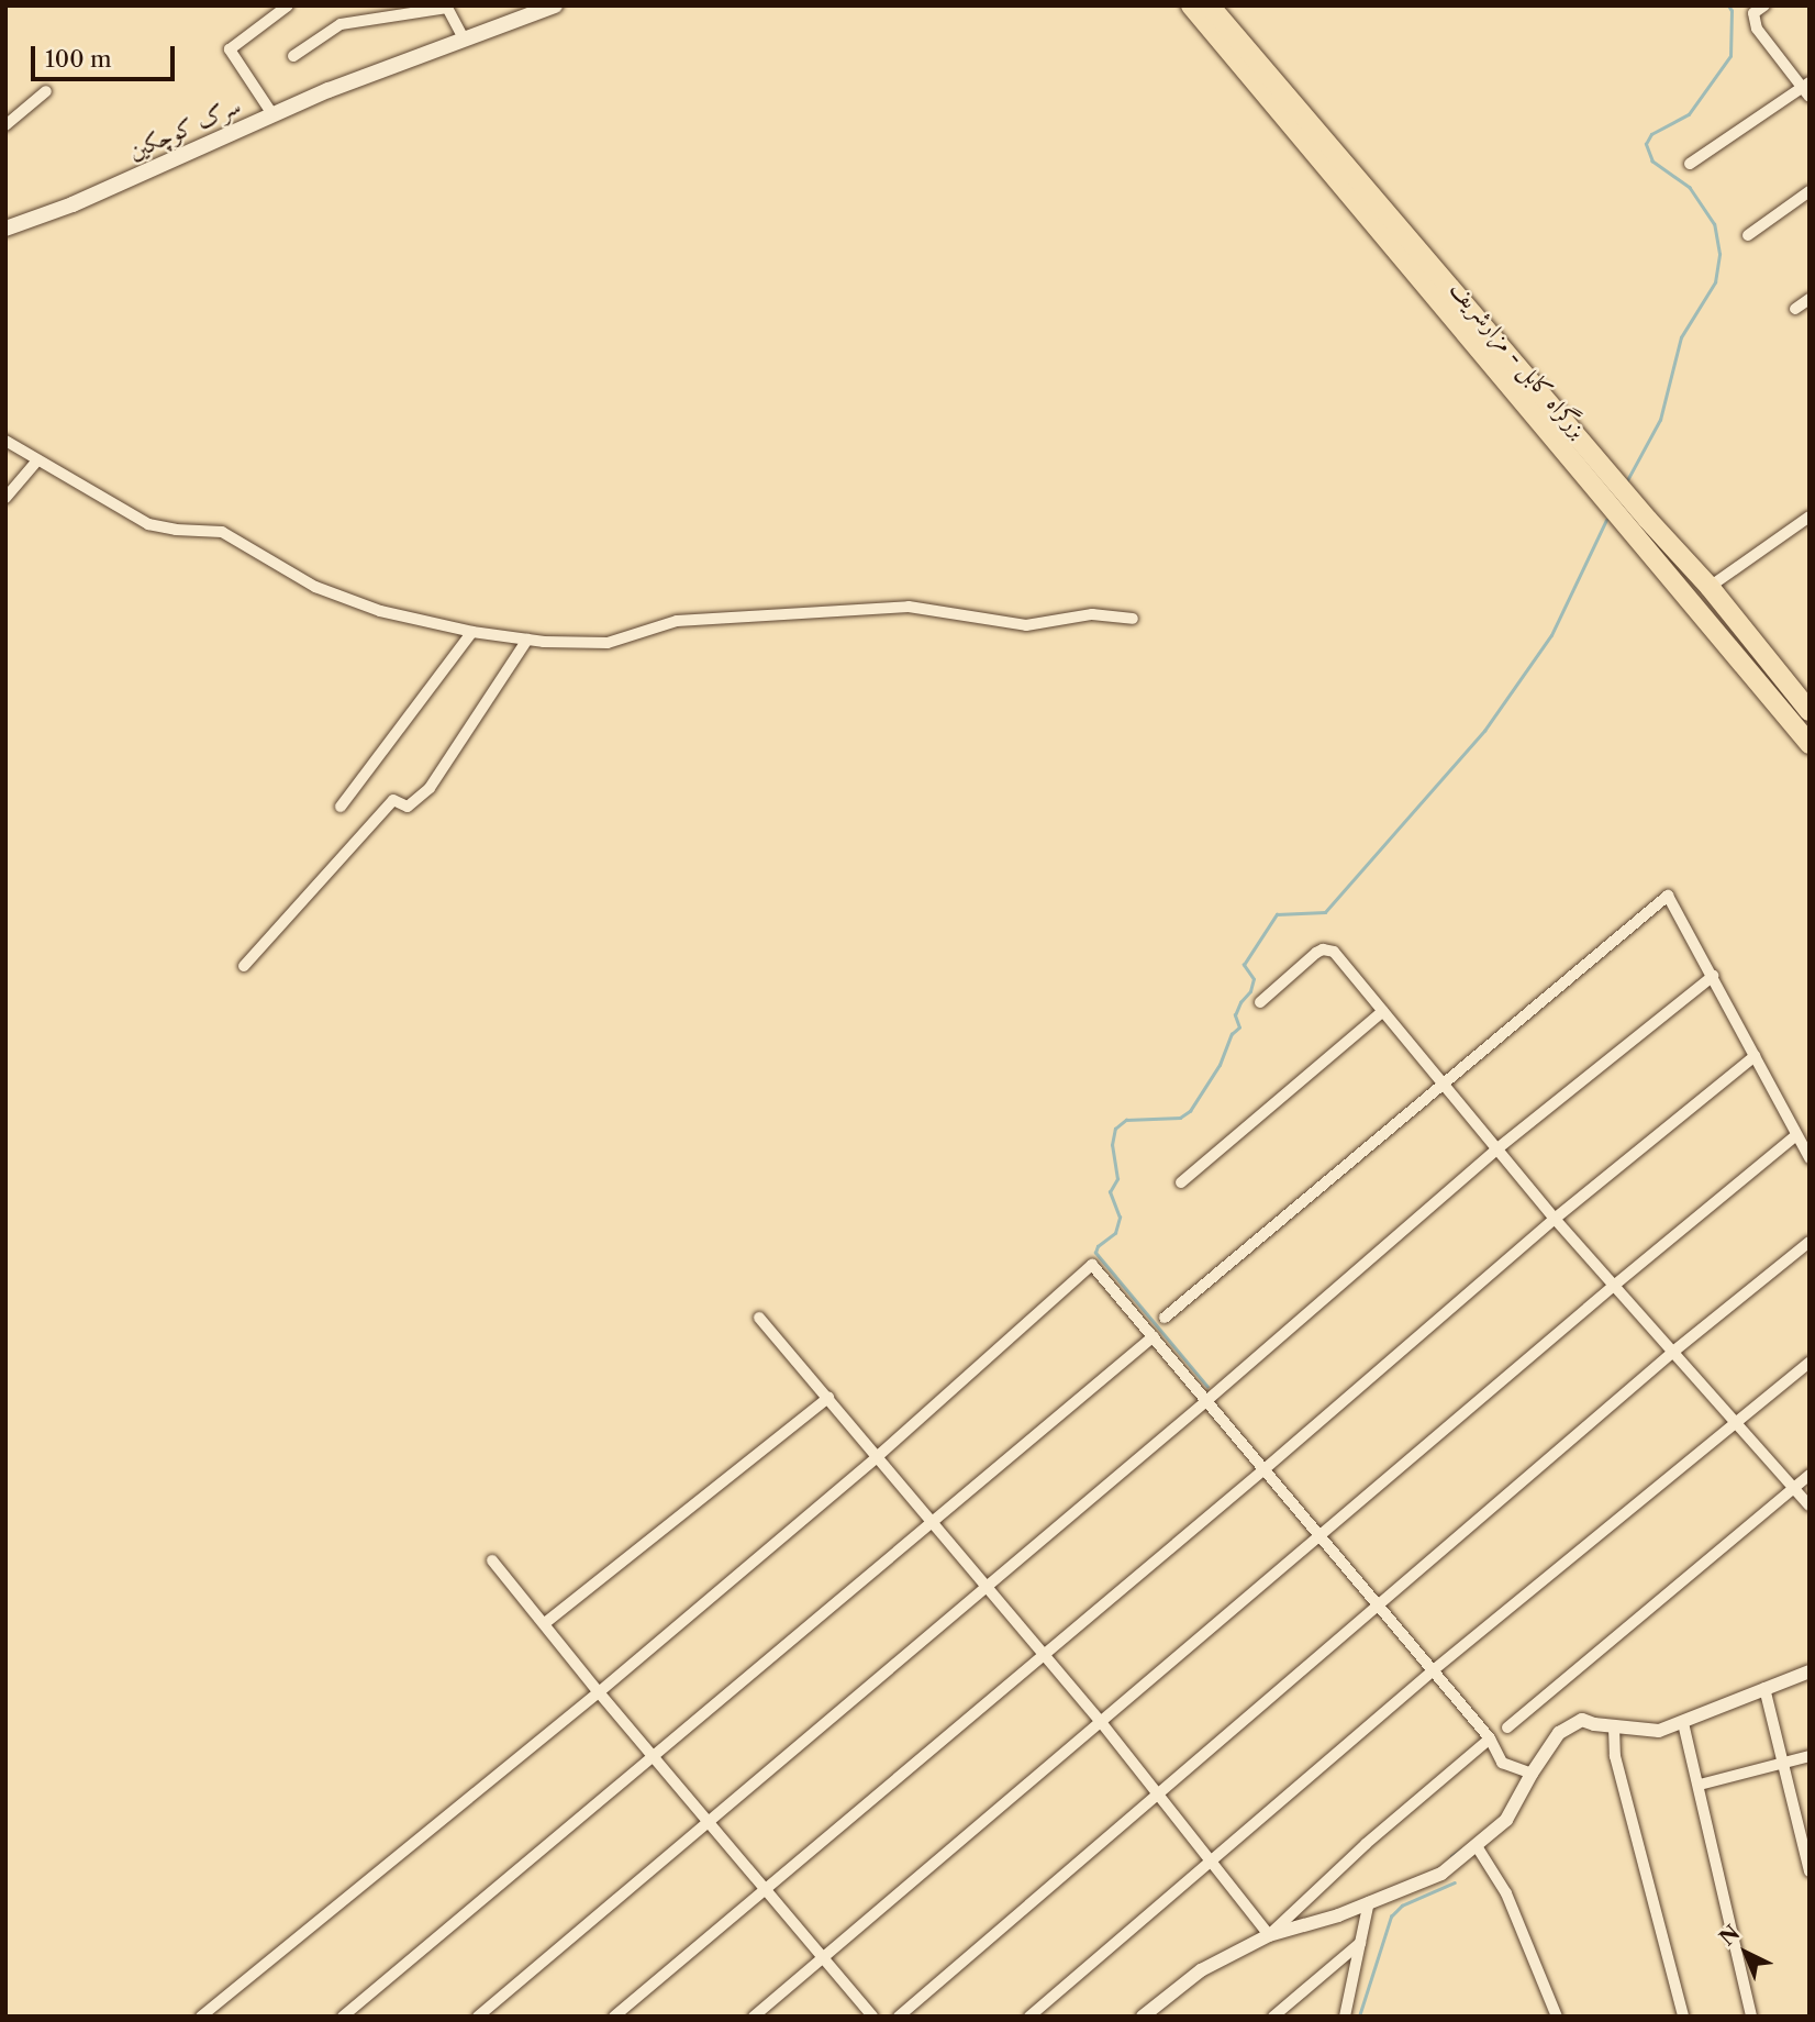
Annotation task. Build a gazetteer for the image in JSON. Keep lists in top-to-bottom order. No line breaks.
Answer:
{"streets":{"highway":["بزرگراه کابل - مزارشریف"],"main road":["سرک کوچکین"]},"scale_bar":"100 m","north":"top left"}
